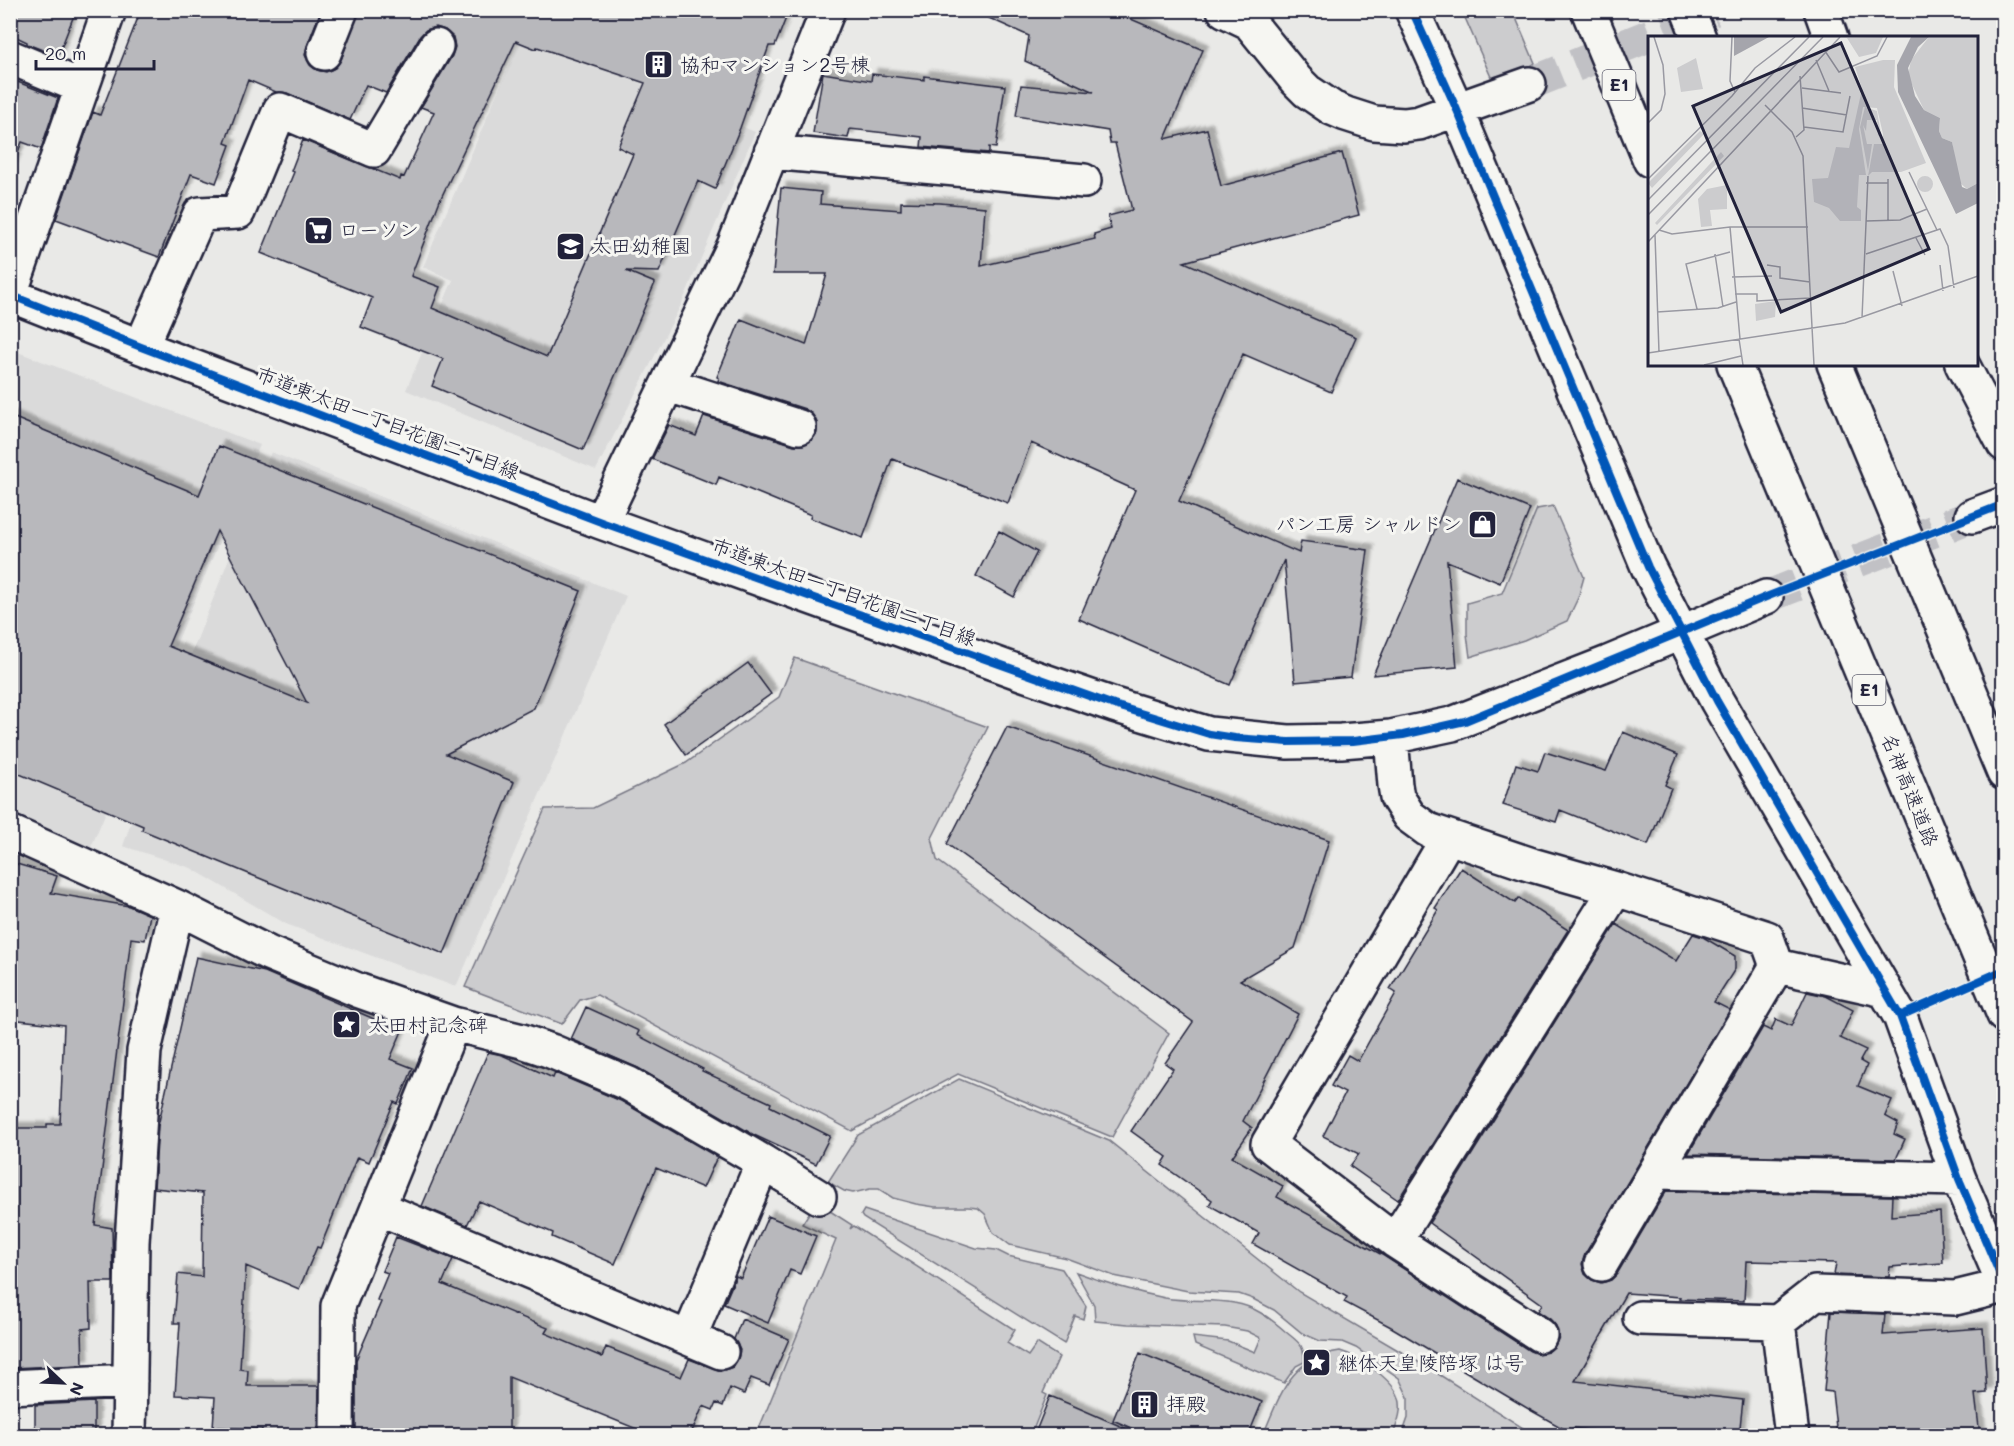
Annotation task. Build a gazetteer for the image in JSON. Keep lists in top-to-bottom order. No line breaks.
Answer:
{"streets":{"main road":["E1","市道東太田一丁目花園二丁目線","名神高速道路"]},"places":{"building":["協和マンション2号棟","拝殿"],"supermarket":["ローソン"],"school or university":["太田幼稚園"],"shop":["パン工房 シャルドン"],"place":["太田村記念碑","継体天皇陵陪塚 は号"]},"scale_bar":"20 m","north":"bottom right"}
